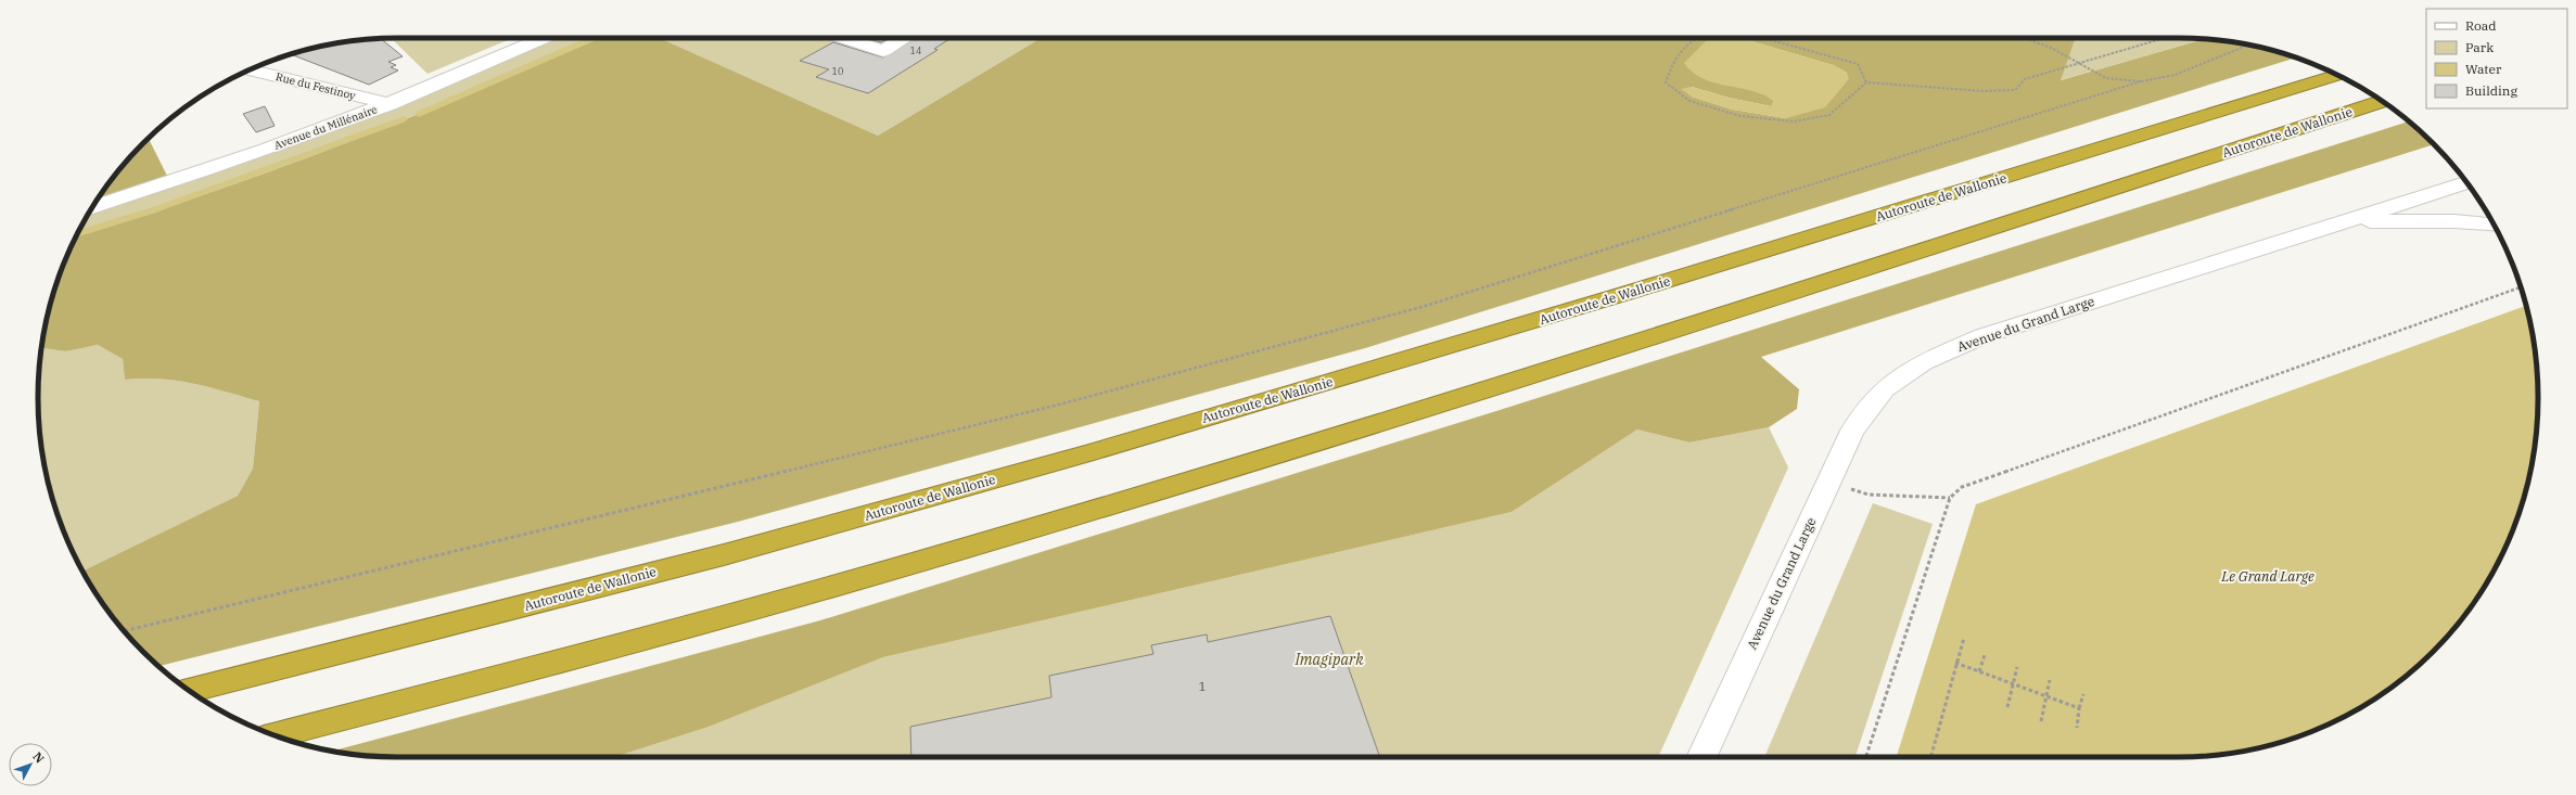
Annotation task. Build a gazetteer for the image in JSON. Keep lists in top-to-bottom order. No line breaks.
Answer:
{"streets":{"highway":["Autoroute de Wallonie"],"street":["Rue du Festinoy","Avenue du Millénaire","Avenue du Grand Large"]},"crossings":[["Rue du Festinoy","Avenue du Millénaire"]],"water":["Le Grand Large"],"parks":["Imagipark"],"house_numbers":["14","10","1"],"legend":["Road","Park","Water","Building"],"north":"top right"}
